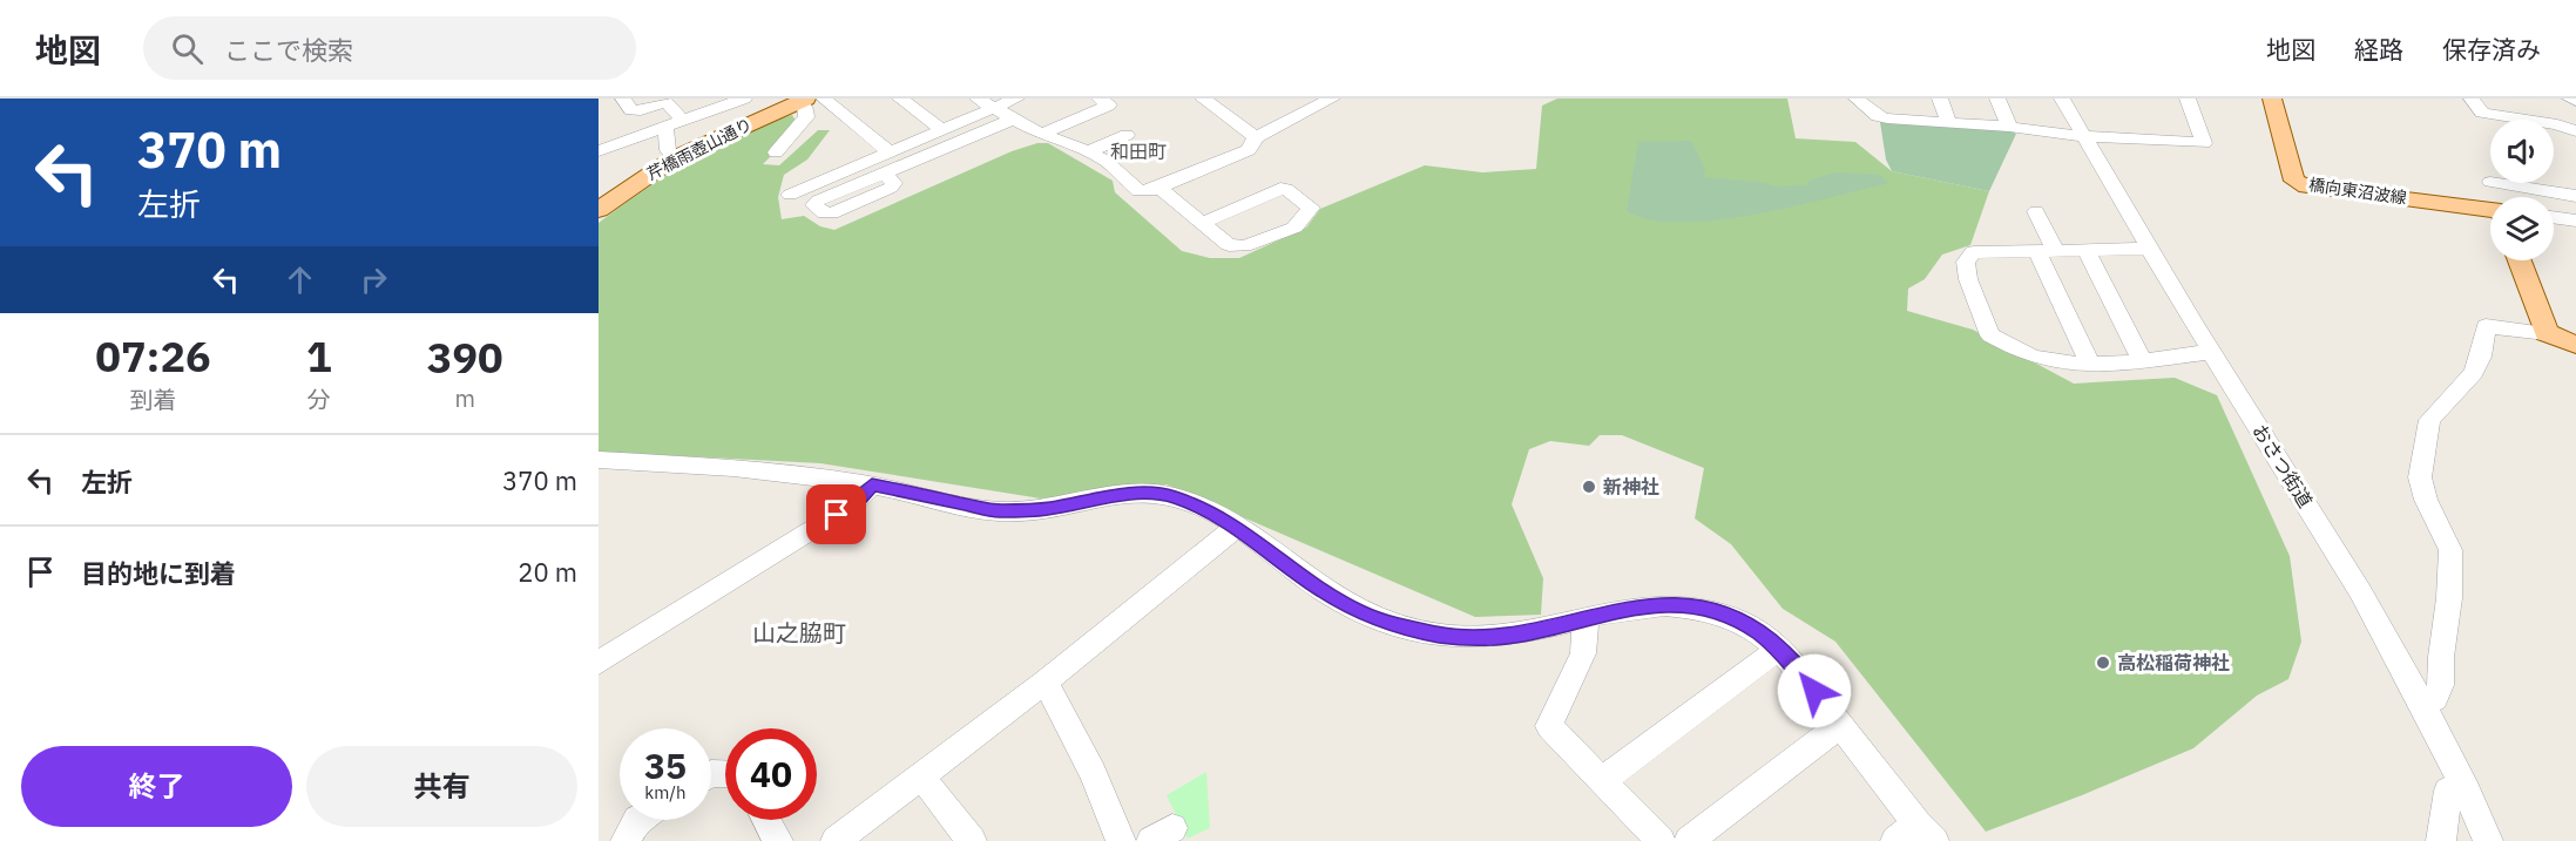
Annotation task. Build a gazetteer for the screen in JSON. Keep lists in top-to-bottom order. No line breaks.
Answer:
{"streets":{"main road":["芹橋雨壺山通り","橋向東沼波線"],"street":["おさつ街道"]},"districts":["和田町","山之脇町"],"places":["新神社","高松稲荷神社"],"page":{"header":"地図","search":"ここで検索","nav":["地図","経路","保存済み"],"turn":["370 m","左折"],"eta":["07:26","到着","1","分","390","m"],"list":[{"name":"左折","value":"370 m"},{"name":"目的地に到着","value":"20 m"}],"speed":"35 km/h","limit":"40","buttons":["終了","共有"]}}
